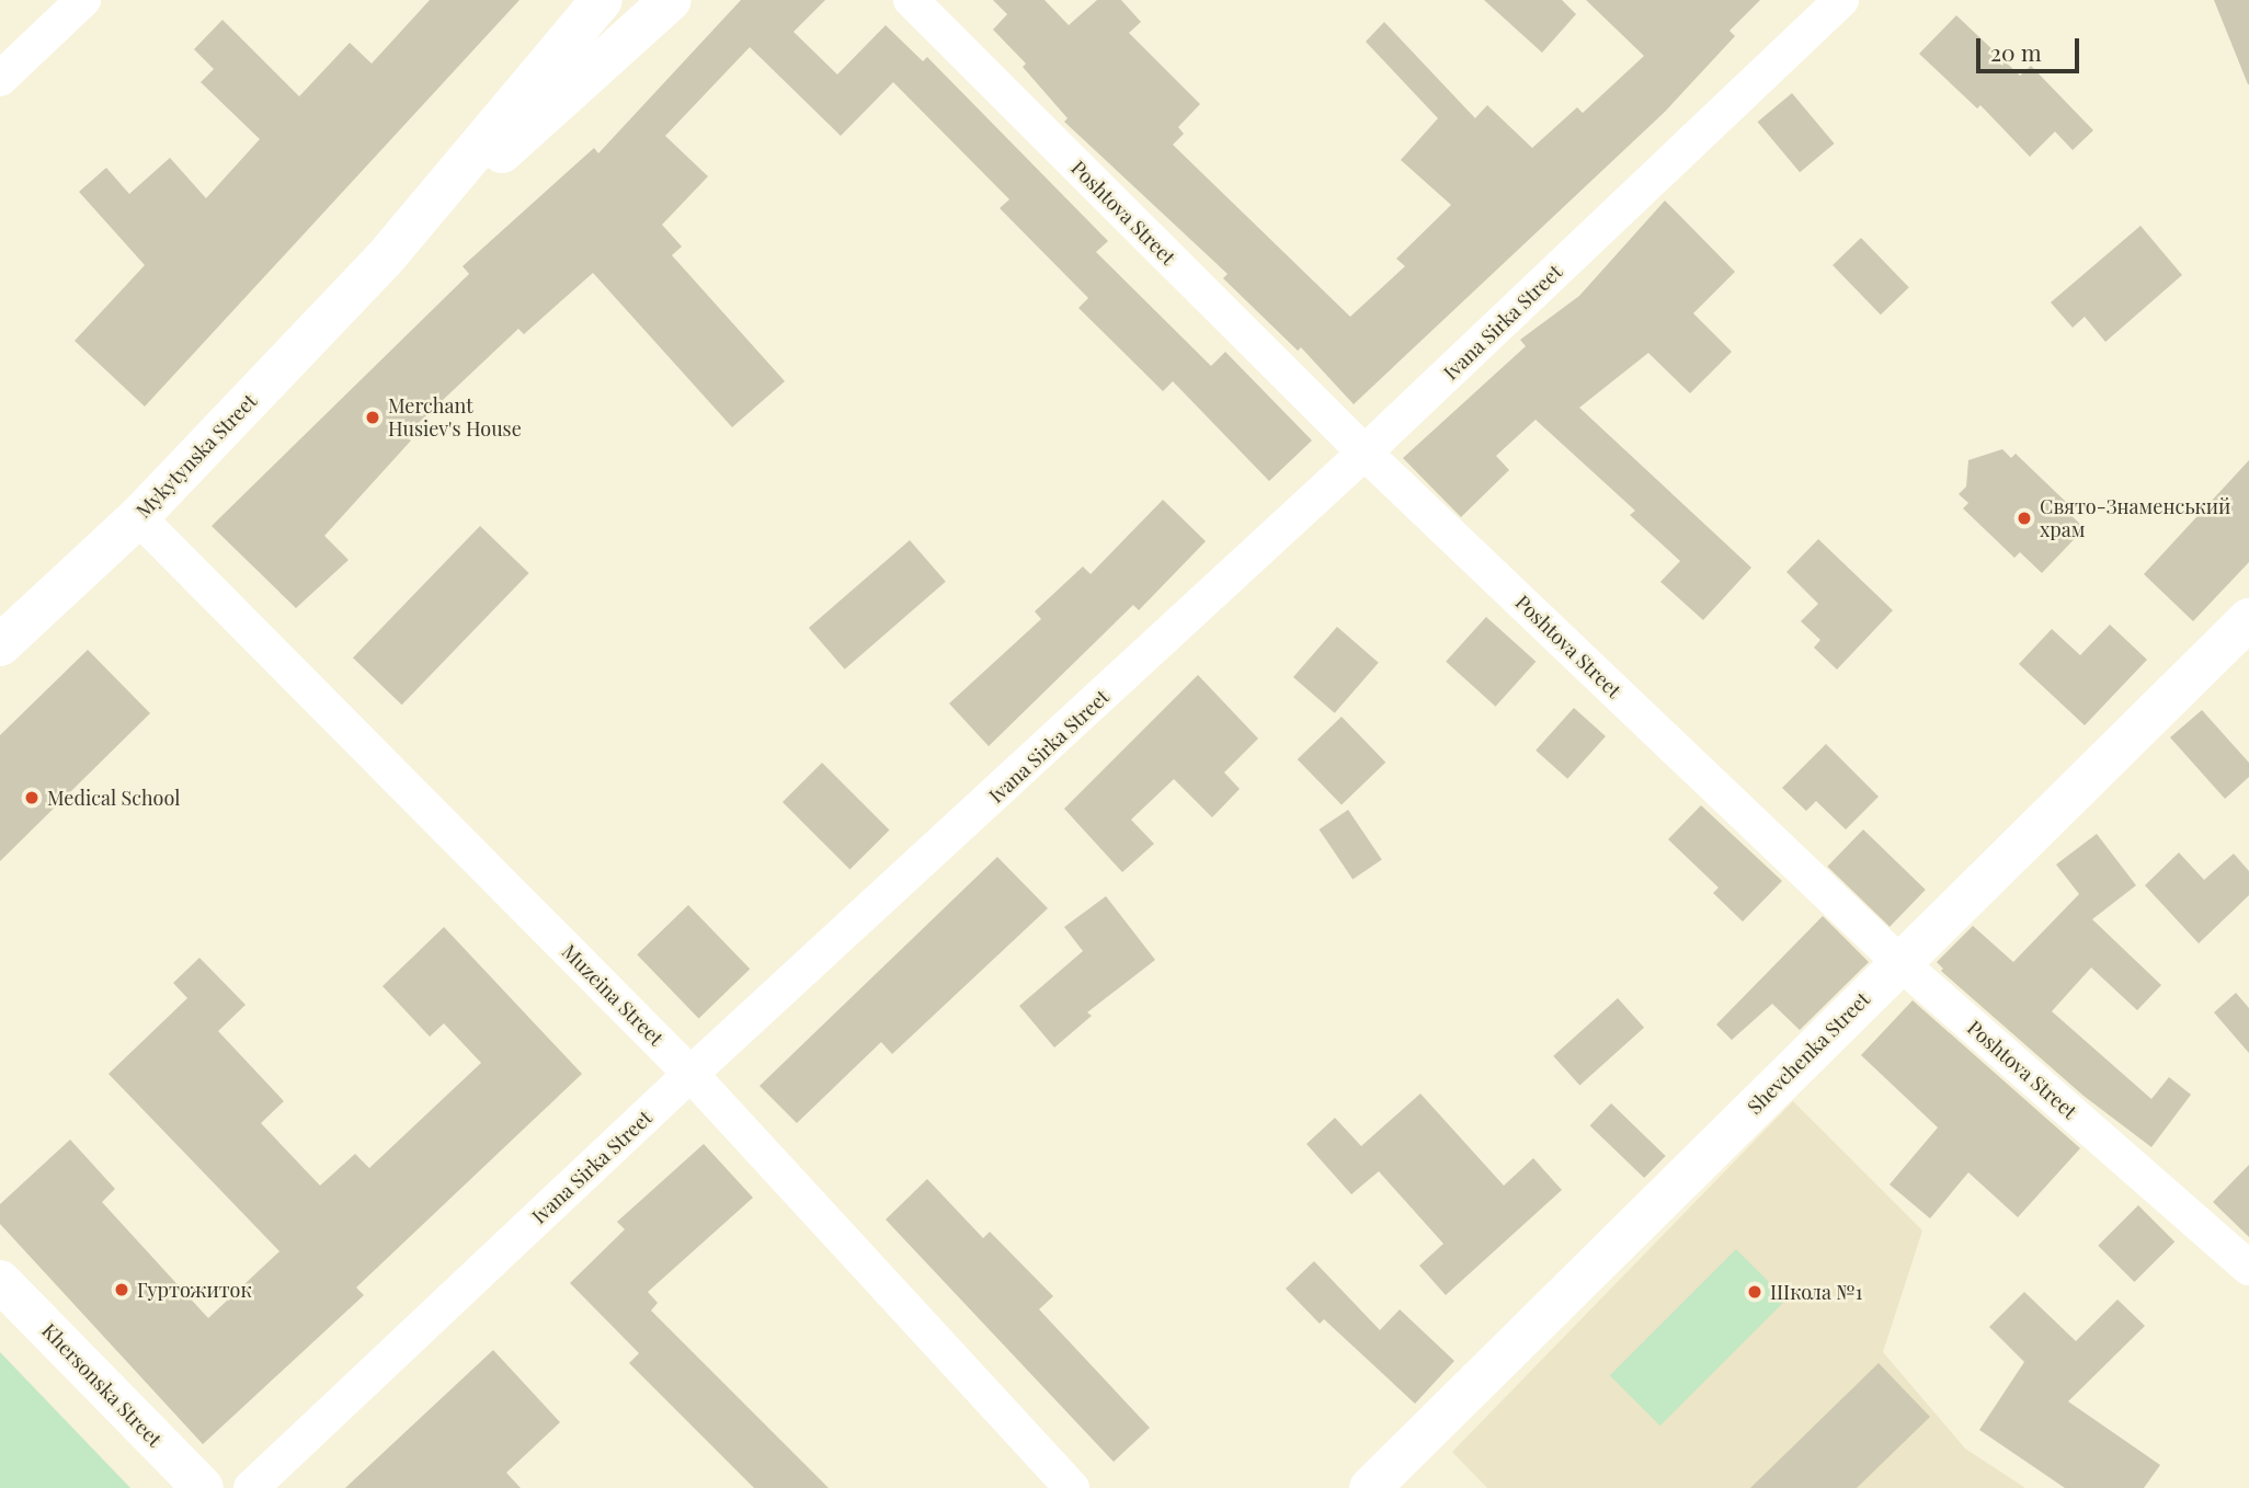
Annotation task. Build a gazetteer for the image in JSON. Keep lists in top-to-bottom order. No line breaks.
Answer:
{"streets":{"street":["Poshtova Street","Ivana Sirka Street","Mykytynska Street","Muzeina Street","Shevchenka Street","Khersonska Street"]},"crossings":[["Poshtova Street","Ivana Sirka Street"],["Poshtova Street","Shevchenka Street"],["Ivana Sirka Street","Muzeina Street"],["Mykytynska Street","Muzeina Street"]],"places":["Merchant Husiev's House","Свято-Знаменський храм","Medical School","Гуртожиток","Школа №1"],"scale_bar":"20 m"}
